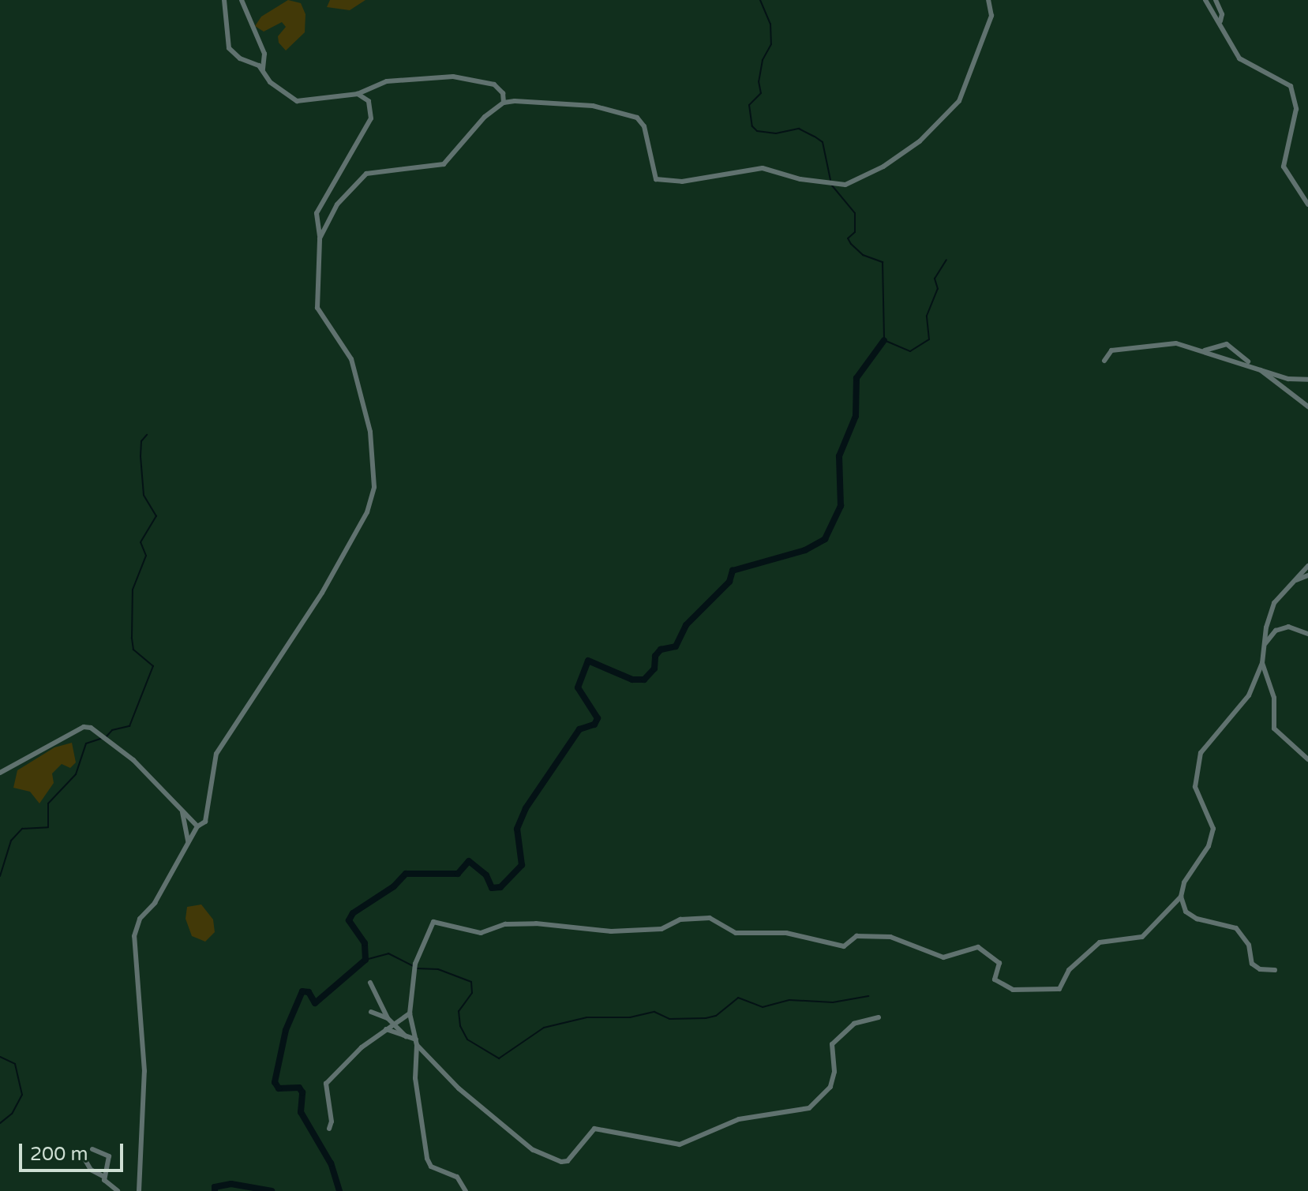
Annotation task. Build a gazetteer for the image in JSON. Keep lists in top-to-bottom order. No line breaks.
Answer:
{"scale_bar":"200 m"}
